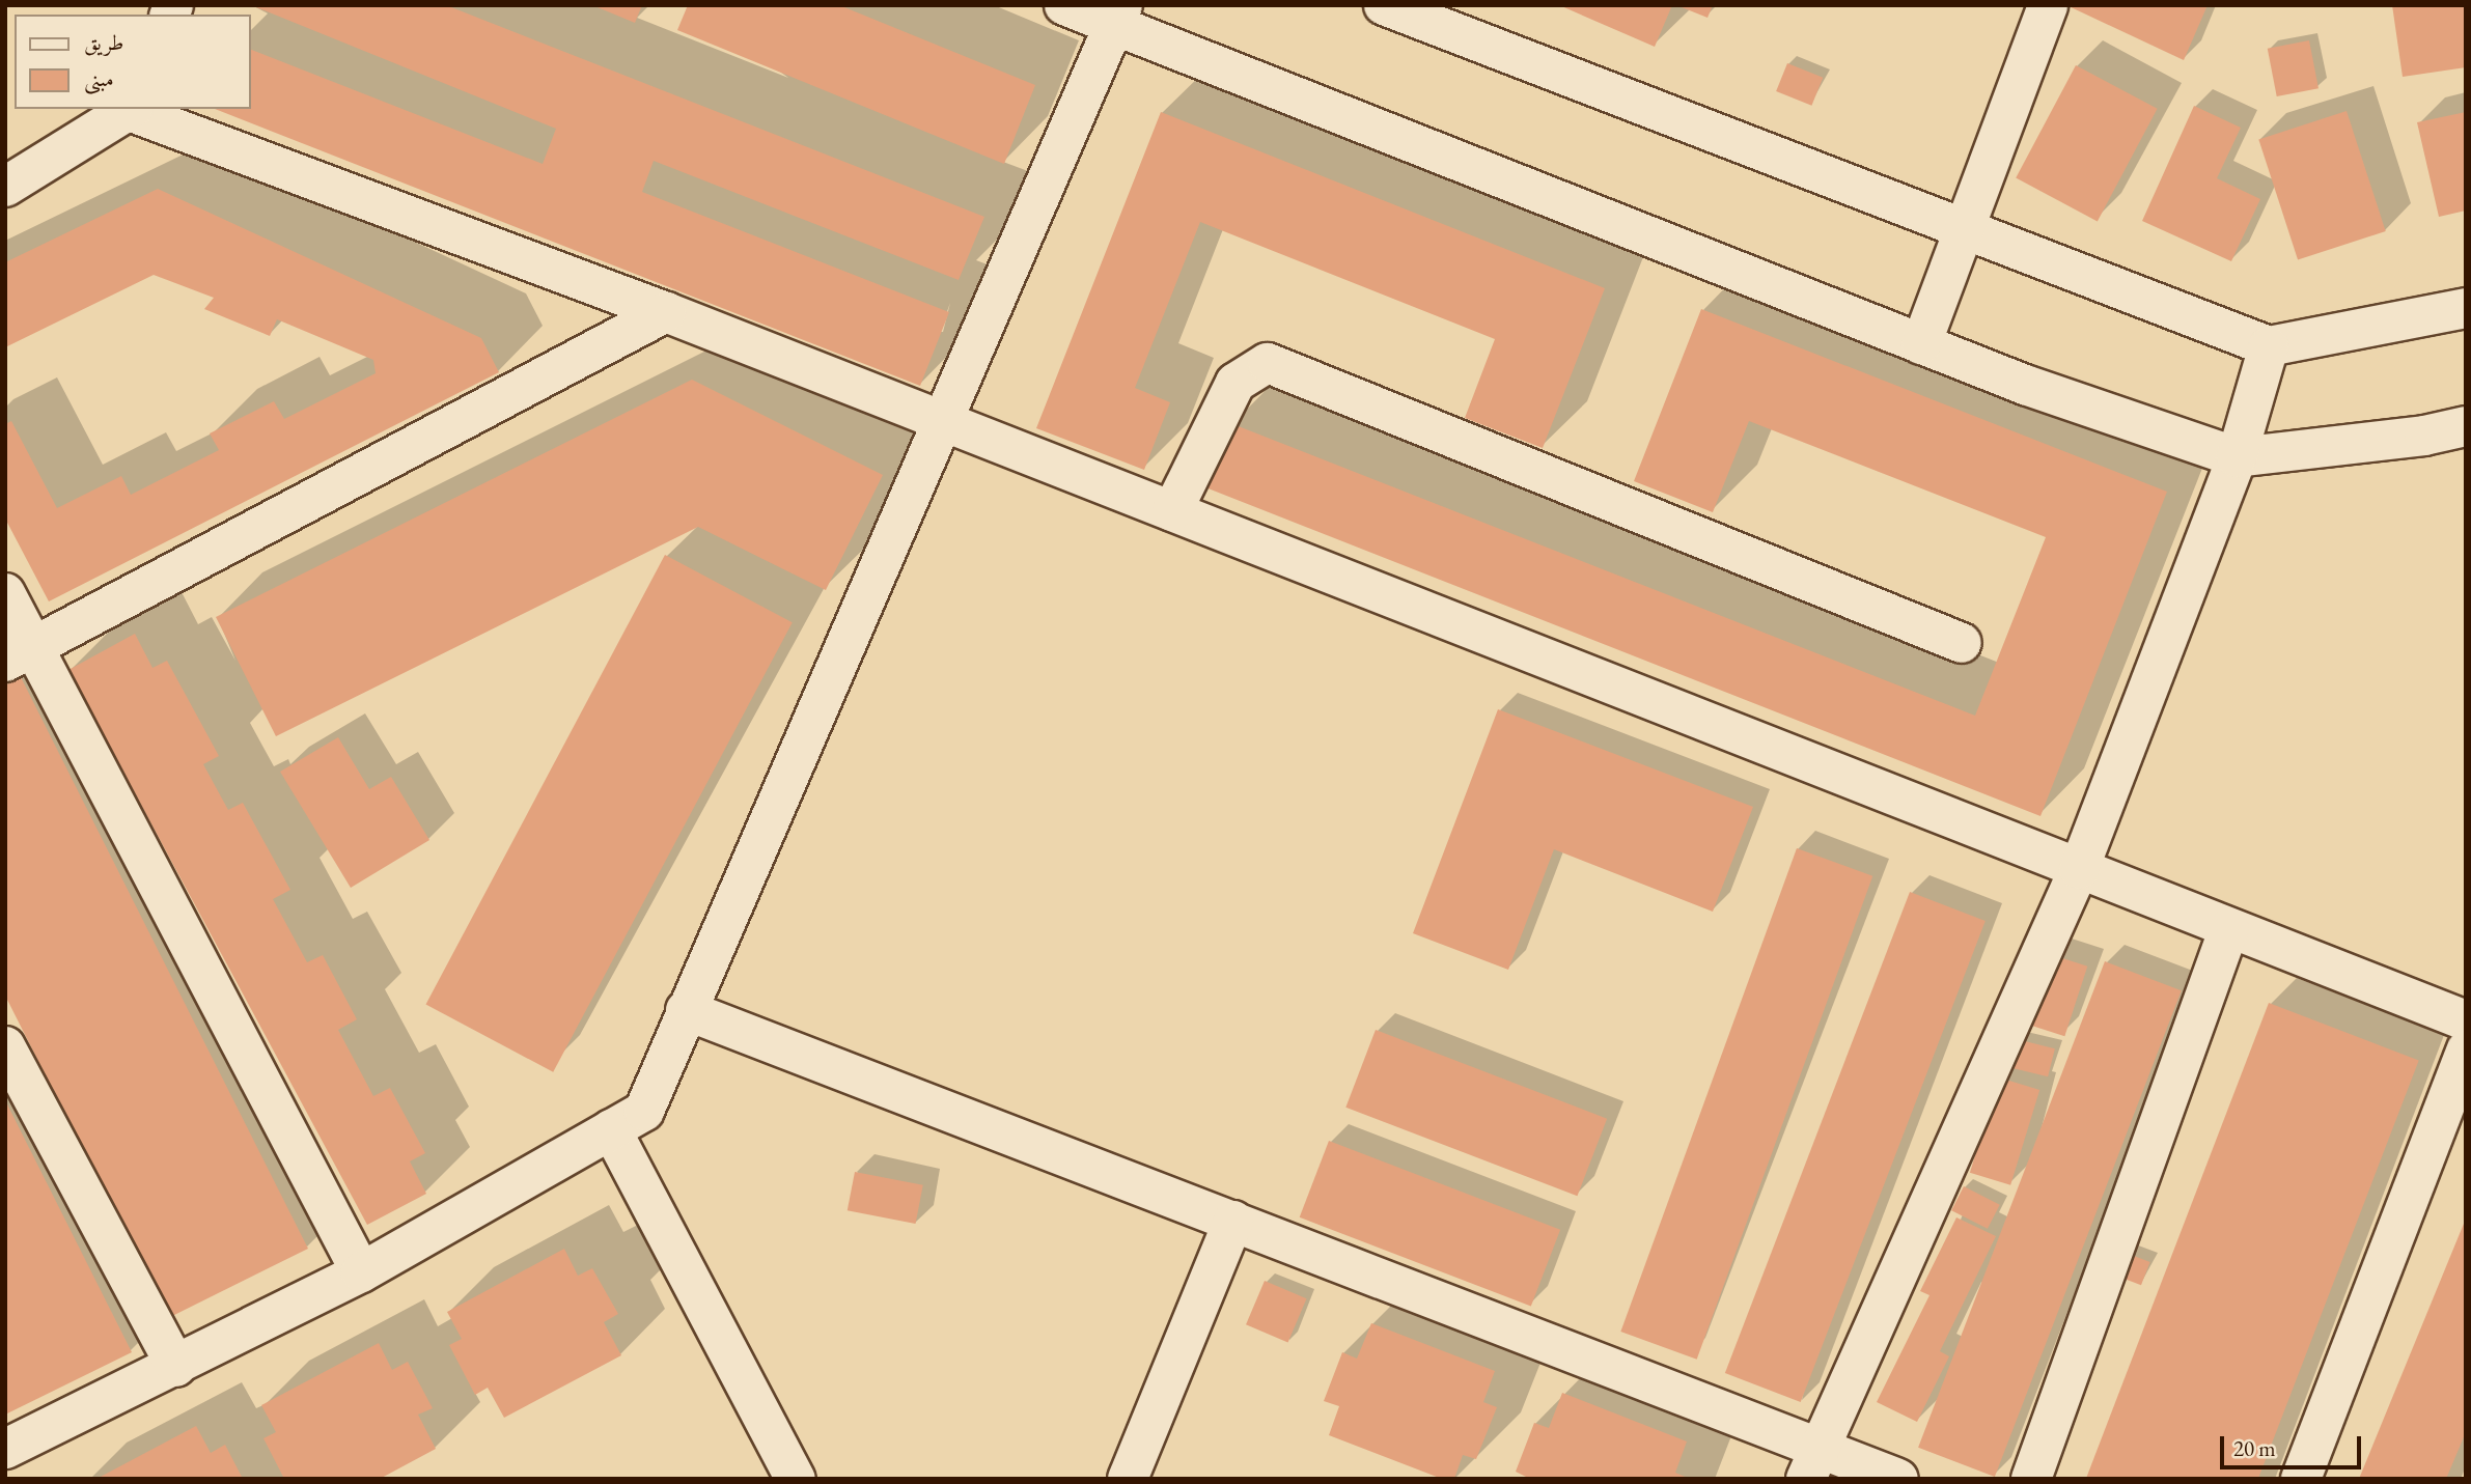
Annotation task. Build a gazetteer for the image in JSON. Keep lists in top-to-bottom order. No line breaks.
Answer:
{"legend":["طريق","مبنى"],"scale_bar":"20 m"}
